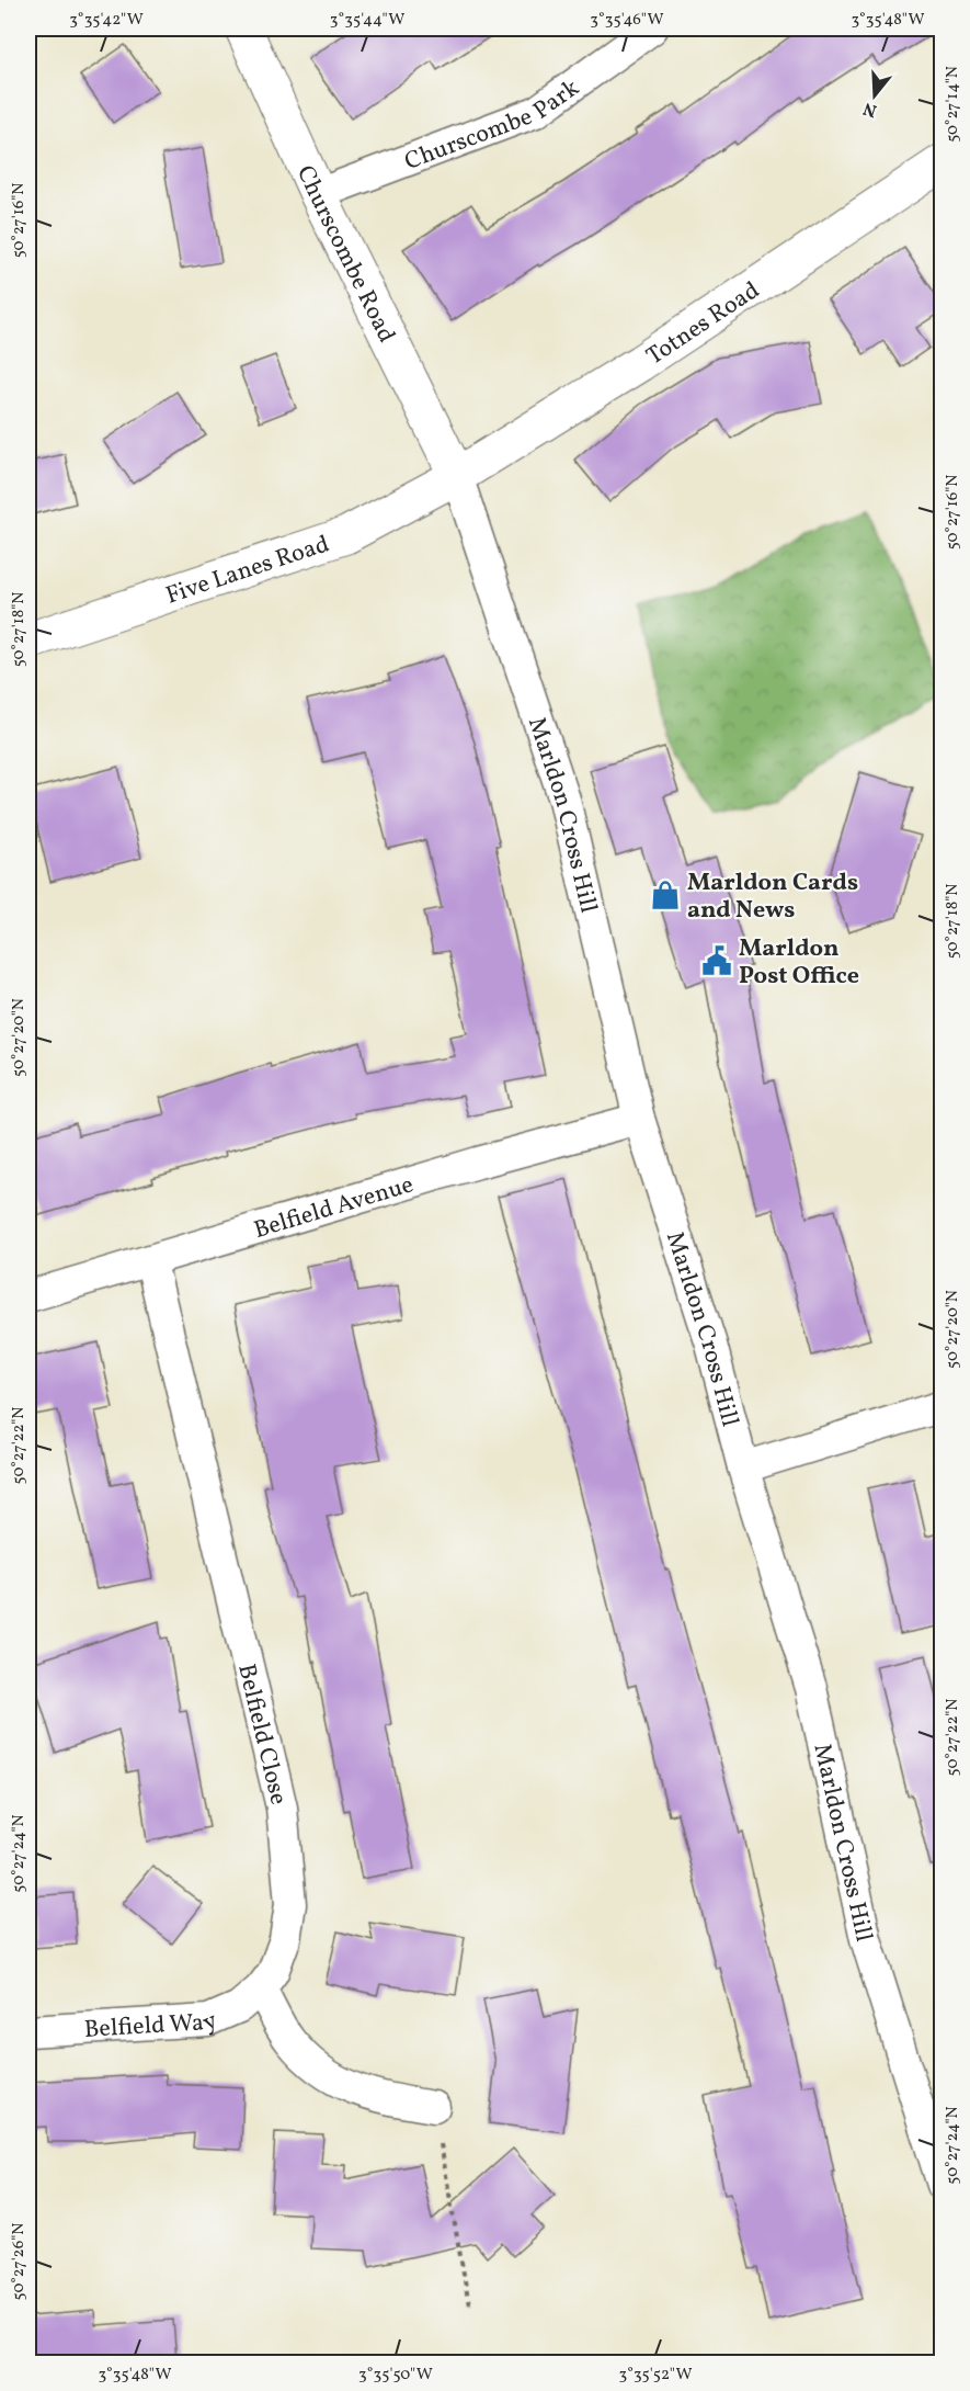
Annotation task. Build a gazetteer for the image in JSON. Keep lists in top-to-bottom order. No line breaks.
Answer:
{"streets":{"street":["Churscombe Park","Churscombe Road","Totnes Road","Five Lanes Road","Marldon Cross Hill","Belfield Avenue","Belfield Close","Belfield Way"]},"crossings":[["Churscombe Park","Churscombe Road"],["Churscombe Road","Totnes Road"],["Churscombe Road","Five Lanes Road"],["Churscombe Road","Marldon Cross Hill"],["Totnes Road","Five Lanes Road"],["Totnes Road","Marldon Cross Hill"],["Five Lanes Road","Marldon Cross Hill"],["Marldon Cross Hill","Belfield Avenue"],["Belfield Avenue","Belfield Close"],["Belfield Close","Belfield Way"]],"places":{"shop":["Marldon Cards and News"],"public building":["Marldon Post Office"]},"north":"bottom","coordinates":["3°35'42\"W","3°35'44\"W","3°35'46\"W","3°35'48\"W","50°27'14\"N","50°27'16\"N","50°27'18\"N","50°27'20\"N","50°27'22\"N","50°27'24\"N","50°27'26\"N","3°35'50\"W","3°35'52\"W"]}
